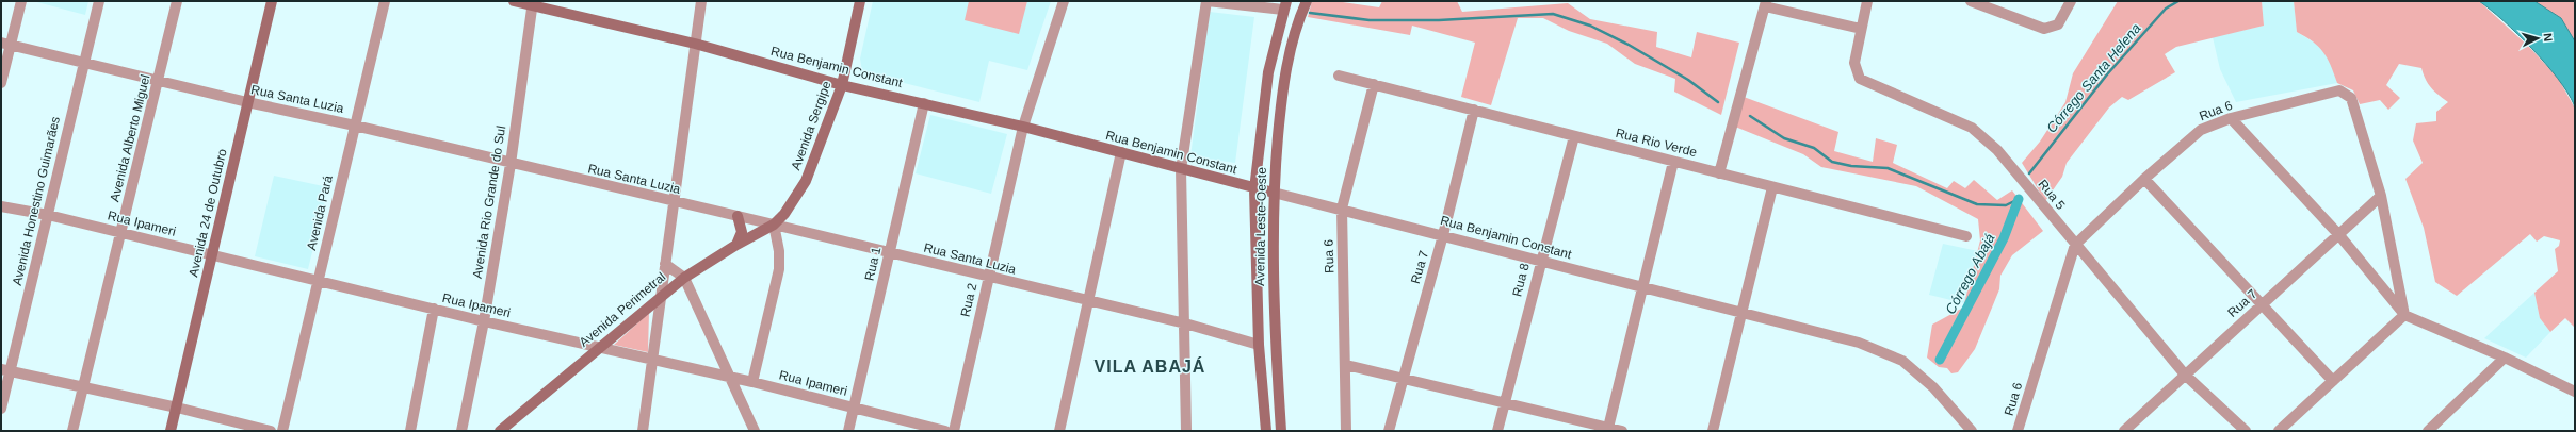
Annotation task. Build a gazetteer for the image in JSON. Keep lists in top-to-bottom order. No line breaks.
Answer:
{"streets":{"street":["Rua Benjamin Constant","Rua Santa Luzia","Rua 6","Avenida Sergipe","Avenida Alberto Miguel","Rua Rio Verde","Rua 5","Avenida Honestino Guimarães","Avenida Rio Grande do Sul","Avenida 24 de Outubro","Avenida Pará","Rua Ipameri","Avenida Leste-Oeste","Rua 1","Rua 7","Rua 8","Rua 2","Avenida Perimetral"]},"crossings":[["Rua Benjamin Constant","Rua 6"],["Rua Benjamin Constant","Avenida Sergipe"],["Rua Benjamin Constant","Avenida Rio Grande do Sul"],["Rua Benjamin Constant","Avenida Leste-Oeste"],["Rua Benjamin Constant","Rua 1"],["Rua Benjamin Constant","Rua 7"],["Rua Benjamin Constant","Rua 8"],["Rua Benjamin Constant","Rua 2"],["Rua Santa Luzia","Avenida Sergipe"],["Rua Santa Luzia","Avenida Alberto Miguel"],["Rua Santa Luzia","Avenida Honestino Guimarães"],["Rua Santa Luzia","Avenida Rio Grande do Sul"],["Rua Santa Luzia","Avenida 24 de Outubro"],["Rua Santa Luzia","Avenida Pará"],["Rua Santa Luzia","Avenida Leste-Oeste"],["Rua Santa Luzia","Rua 1"],["Rua Santa Luzia","Rua 2"],["Rua Santa Luzia","Avenida Perimetral"],["Rua 6","Rua Rio Verde"],["Rua 6","Rua 5"],["Rua 6","Rua 7"],["Avenida Sergipe","Avenida Perimetral"],["Avenida Alberto Miguel","Rua Ipameri"],["Rua Rio Verde","Rua 7"],["Rua Rio Verde","Rua 8"],["Rua 5","Rua 7"],["Avenida Honestino Guimarães","Rua Ipameri"],["Avenida Rio Grande do Sul","Rua Ipameri"],["Avenida 24 de Outubro","Rua Ipameri"],["Avenida Pará","Rua Ipameri"],["Rua Ipameri","Rua 1"],["Rua Ipameri","Avenida Perimetral"]],"districts":["VILA ABAJÁ"],"water":["Córrego Santa Helena","Córrego Abajá"],"north":"right"}
